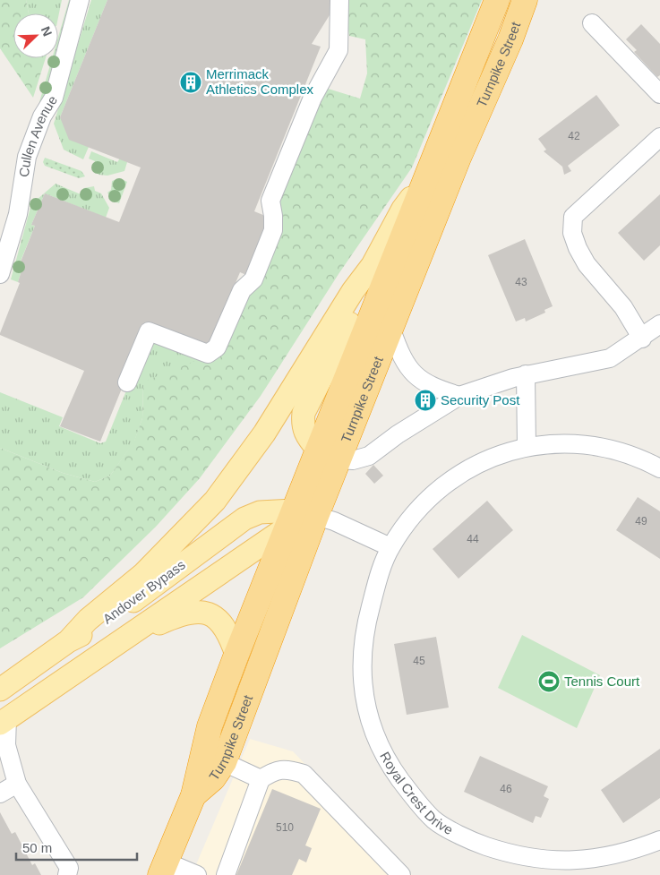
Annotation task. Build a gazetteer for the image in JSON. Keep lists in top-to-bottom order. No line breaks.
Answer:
{"streets":{"highway":["Turnpike Street"],"main road":["Andover Bypass"],"street":["Cullen Avenue","Royal Crest Drive"]},"crossings":[["Turnpike Street","Andover Bypass"]],"places":{"building":["Merrimack Athletics Complex","Security Post"],"sports":["Tennis Court"]},"house_numbers":["42","43","49","44","45","46","510"],"scale_bar":"50 m","north":"top right"}
